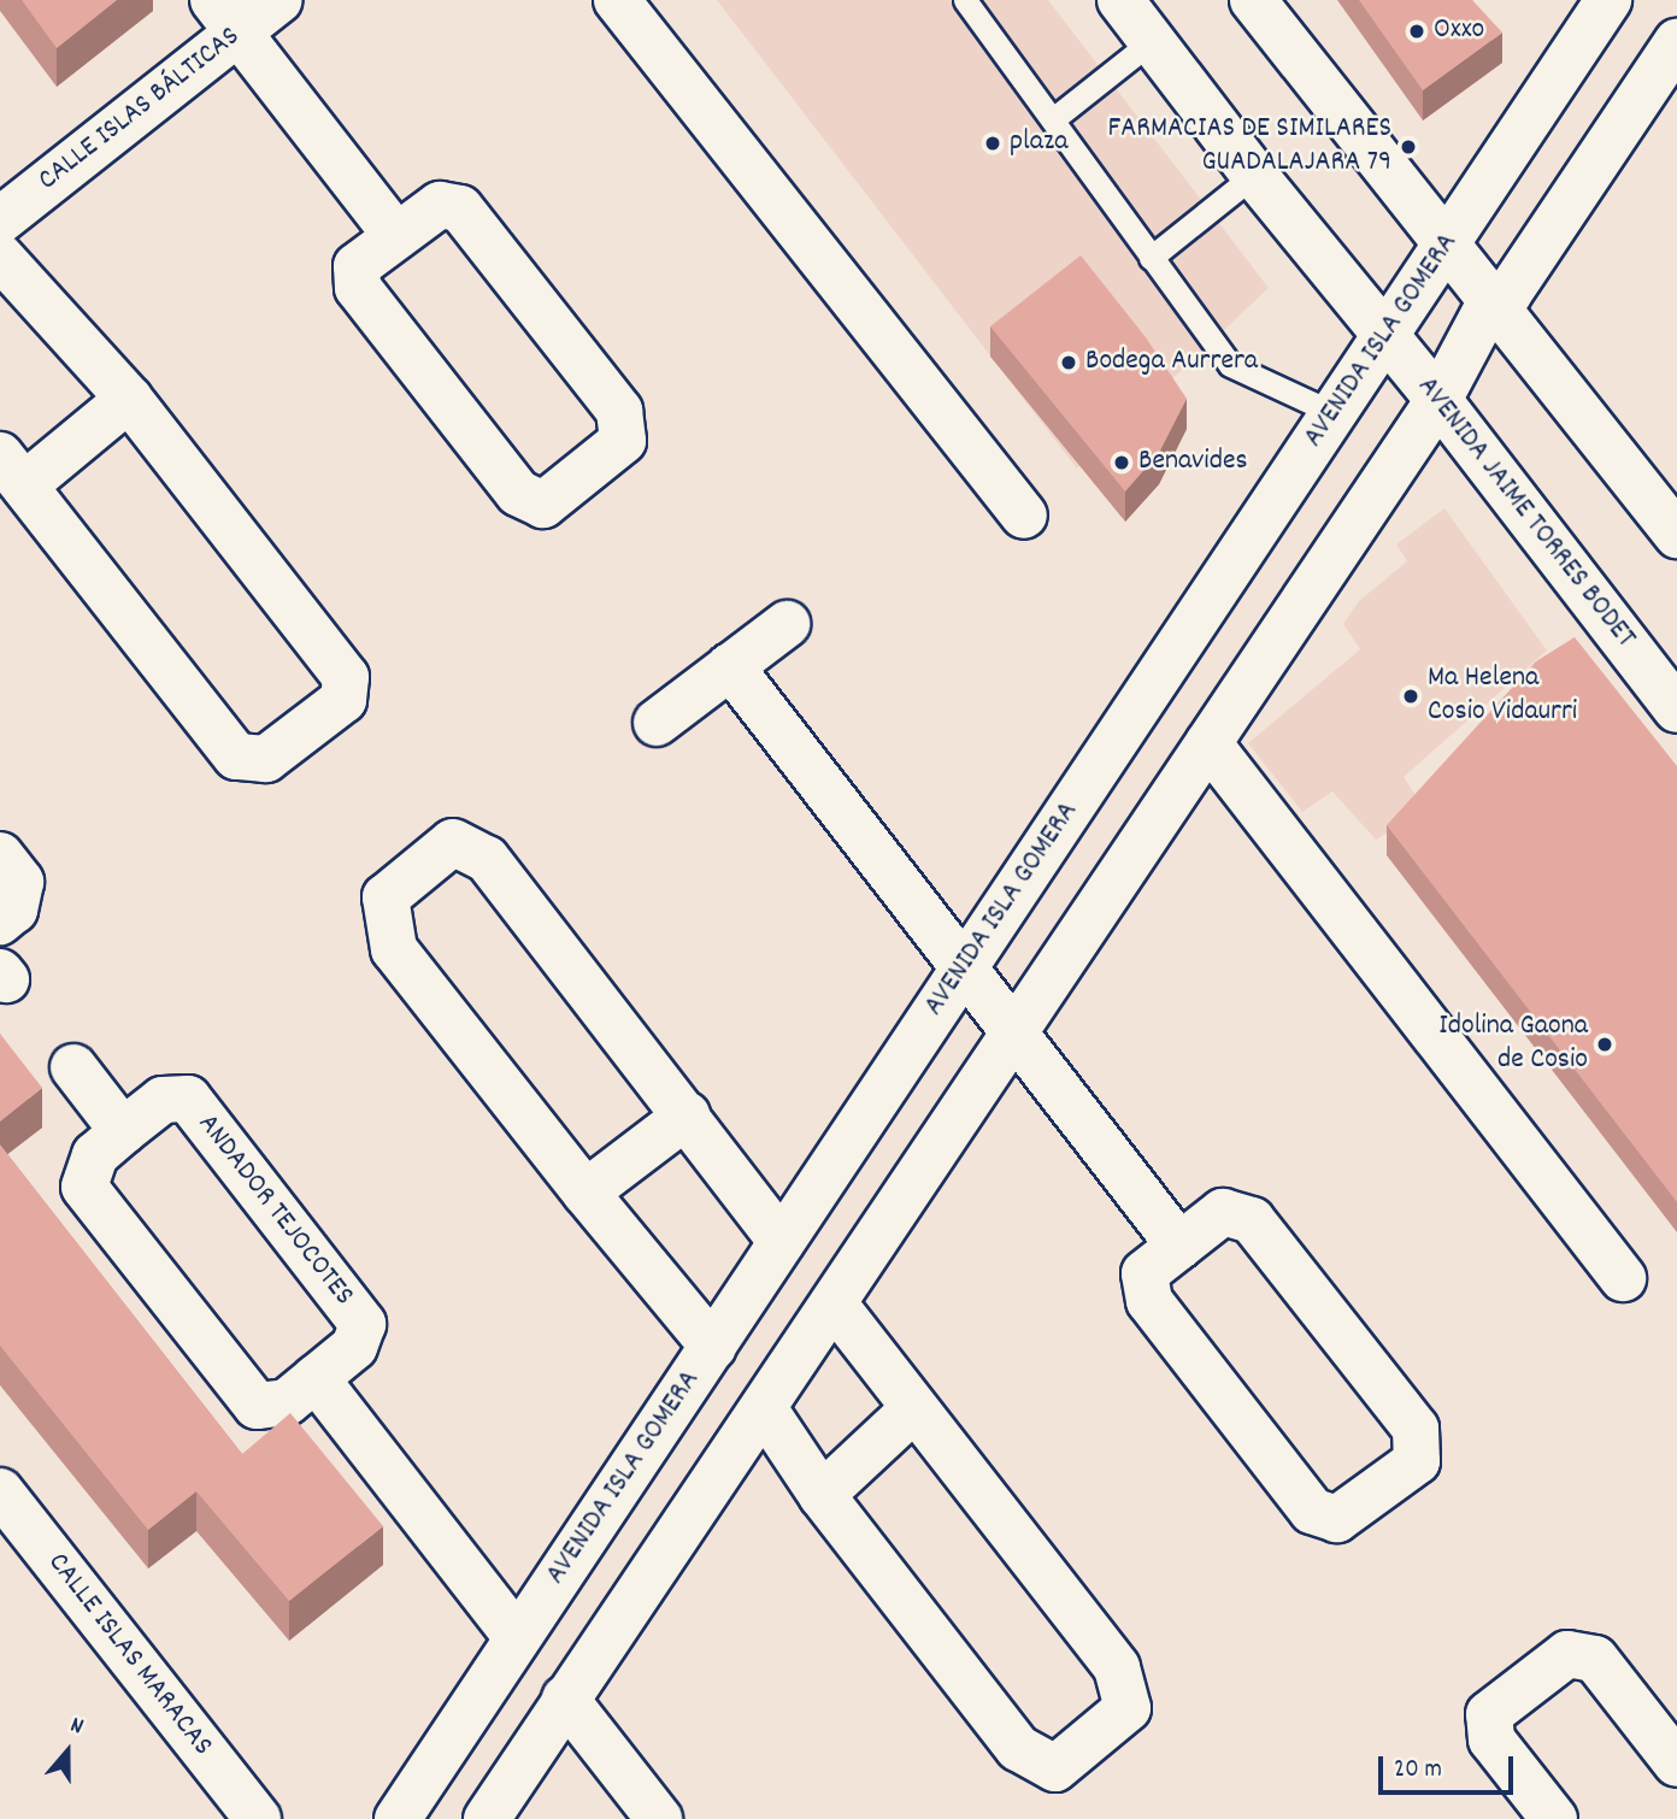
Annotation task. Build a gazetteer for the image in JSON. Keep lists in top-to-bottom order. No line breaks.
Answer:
{"streets":{"street":["CALLE ISLAS BÁLTICAS","AVENIDA ISLA GOMERA","AVENIDA JAIME TORRES BODET","ANDADOR TEJOCOTES","CALLE ISLAS MARACAS"]},"crossings":[["AVENIDA ISLA GOMERA","AVENIDA JAIME TORRES BODET"]],"places":["Oxxo","plaza","FARMACIAS DE SIMILARES GUADALAJARA 79","Bodega Aurrera","Benavides","Ma Helena Cosio Vidaurri","Idolina Gaona de Cosio"],"scale_bar":"20 m","north":"top"}
